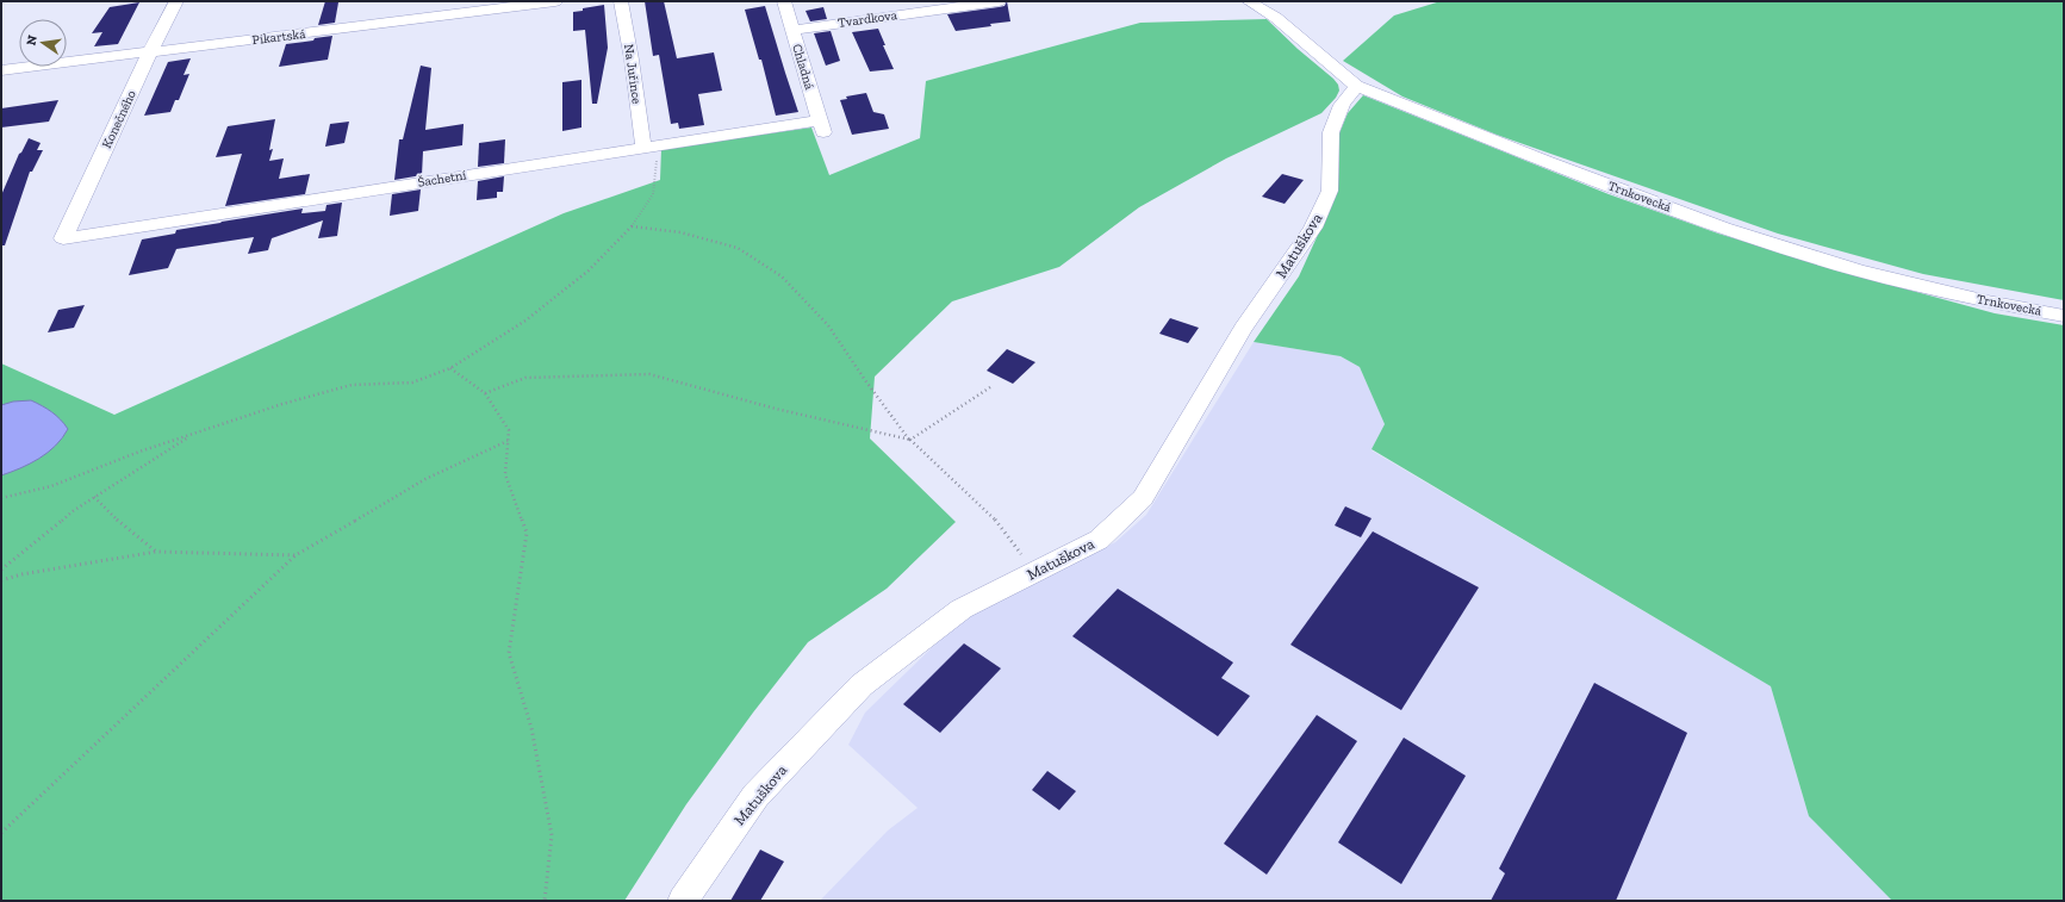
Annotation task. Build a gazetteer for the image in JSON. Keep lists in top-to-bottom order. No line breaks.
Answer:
{"streets":{"street":["Tvardkova","Pikartská","Chladná","Na Juřince","Konečného","Šachetní","Trnkovecká","Matuškova"]},"crossings":[["Tvardkova","Chladná"],["Pikartská","Konečného"],["Chladná","Šachetní"],["Na Juřince","Šachetní"],["Konečného","Šachetní"],["Trnkovecká","Matuškova"]],"north":"left"}
